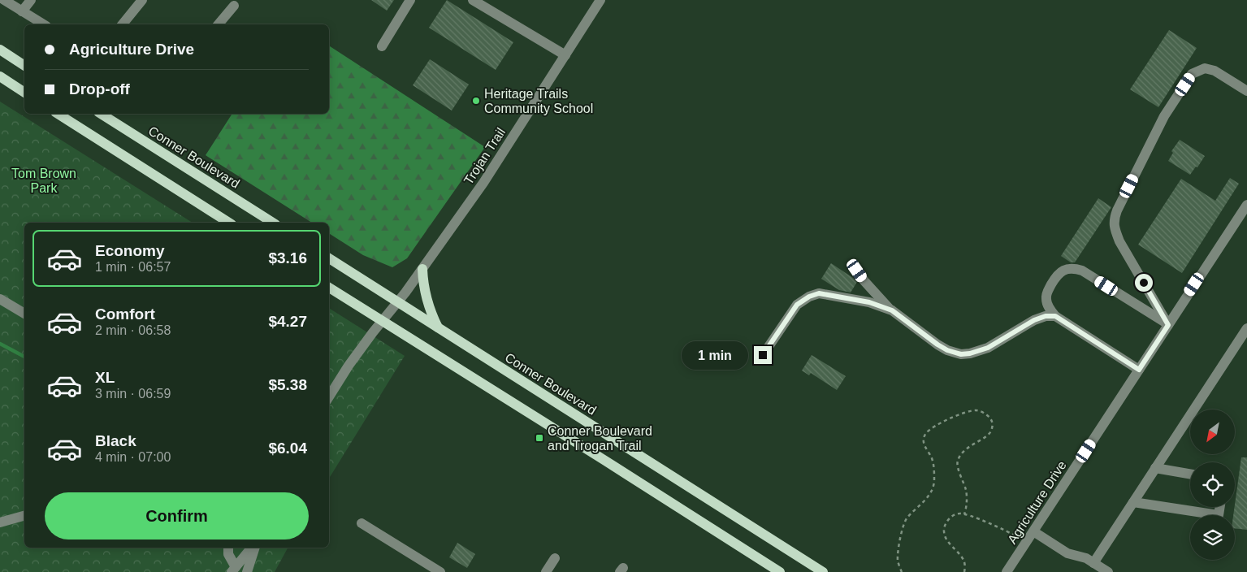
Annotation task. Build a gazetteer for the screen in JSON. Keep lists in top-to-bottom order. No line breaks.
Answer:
{"streets":{"main road":["Conner Boulevard"],"street":["Trojan Trail","Agriculture Drive"]},"crossings":[["Trojan Trail","Conner Boulevard"]],"parks":["Tom Brown Park"],"places":{"other":["Heritage Trails Community School"],"transit":["Conner Boulevard and Trogan Trail"]},"north":"bottom left","page":{"banner":["Agriculture Drive","Drop-off"],"list":[{"name":"Economy","note":"1 min · 06:57","value":"$3.16"},{"name":"Comfort","note":"2 min · 06:58","value":"$4.27"},{"name":"XL","note":"3 min · 06:59","value":"$5.38"},{"name":"Black","note":"4 min · 07:00","value":"$6.04"}],"bubble":"1 min","buttons":"Confirm"}}
